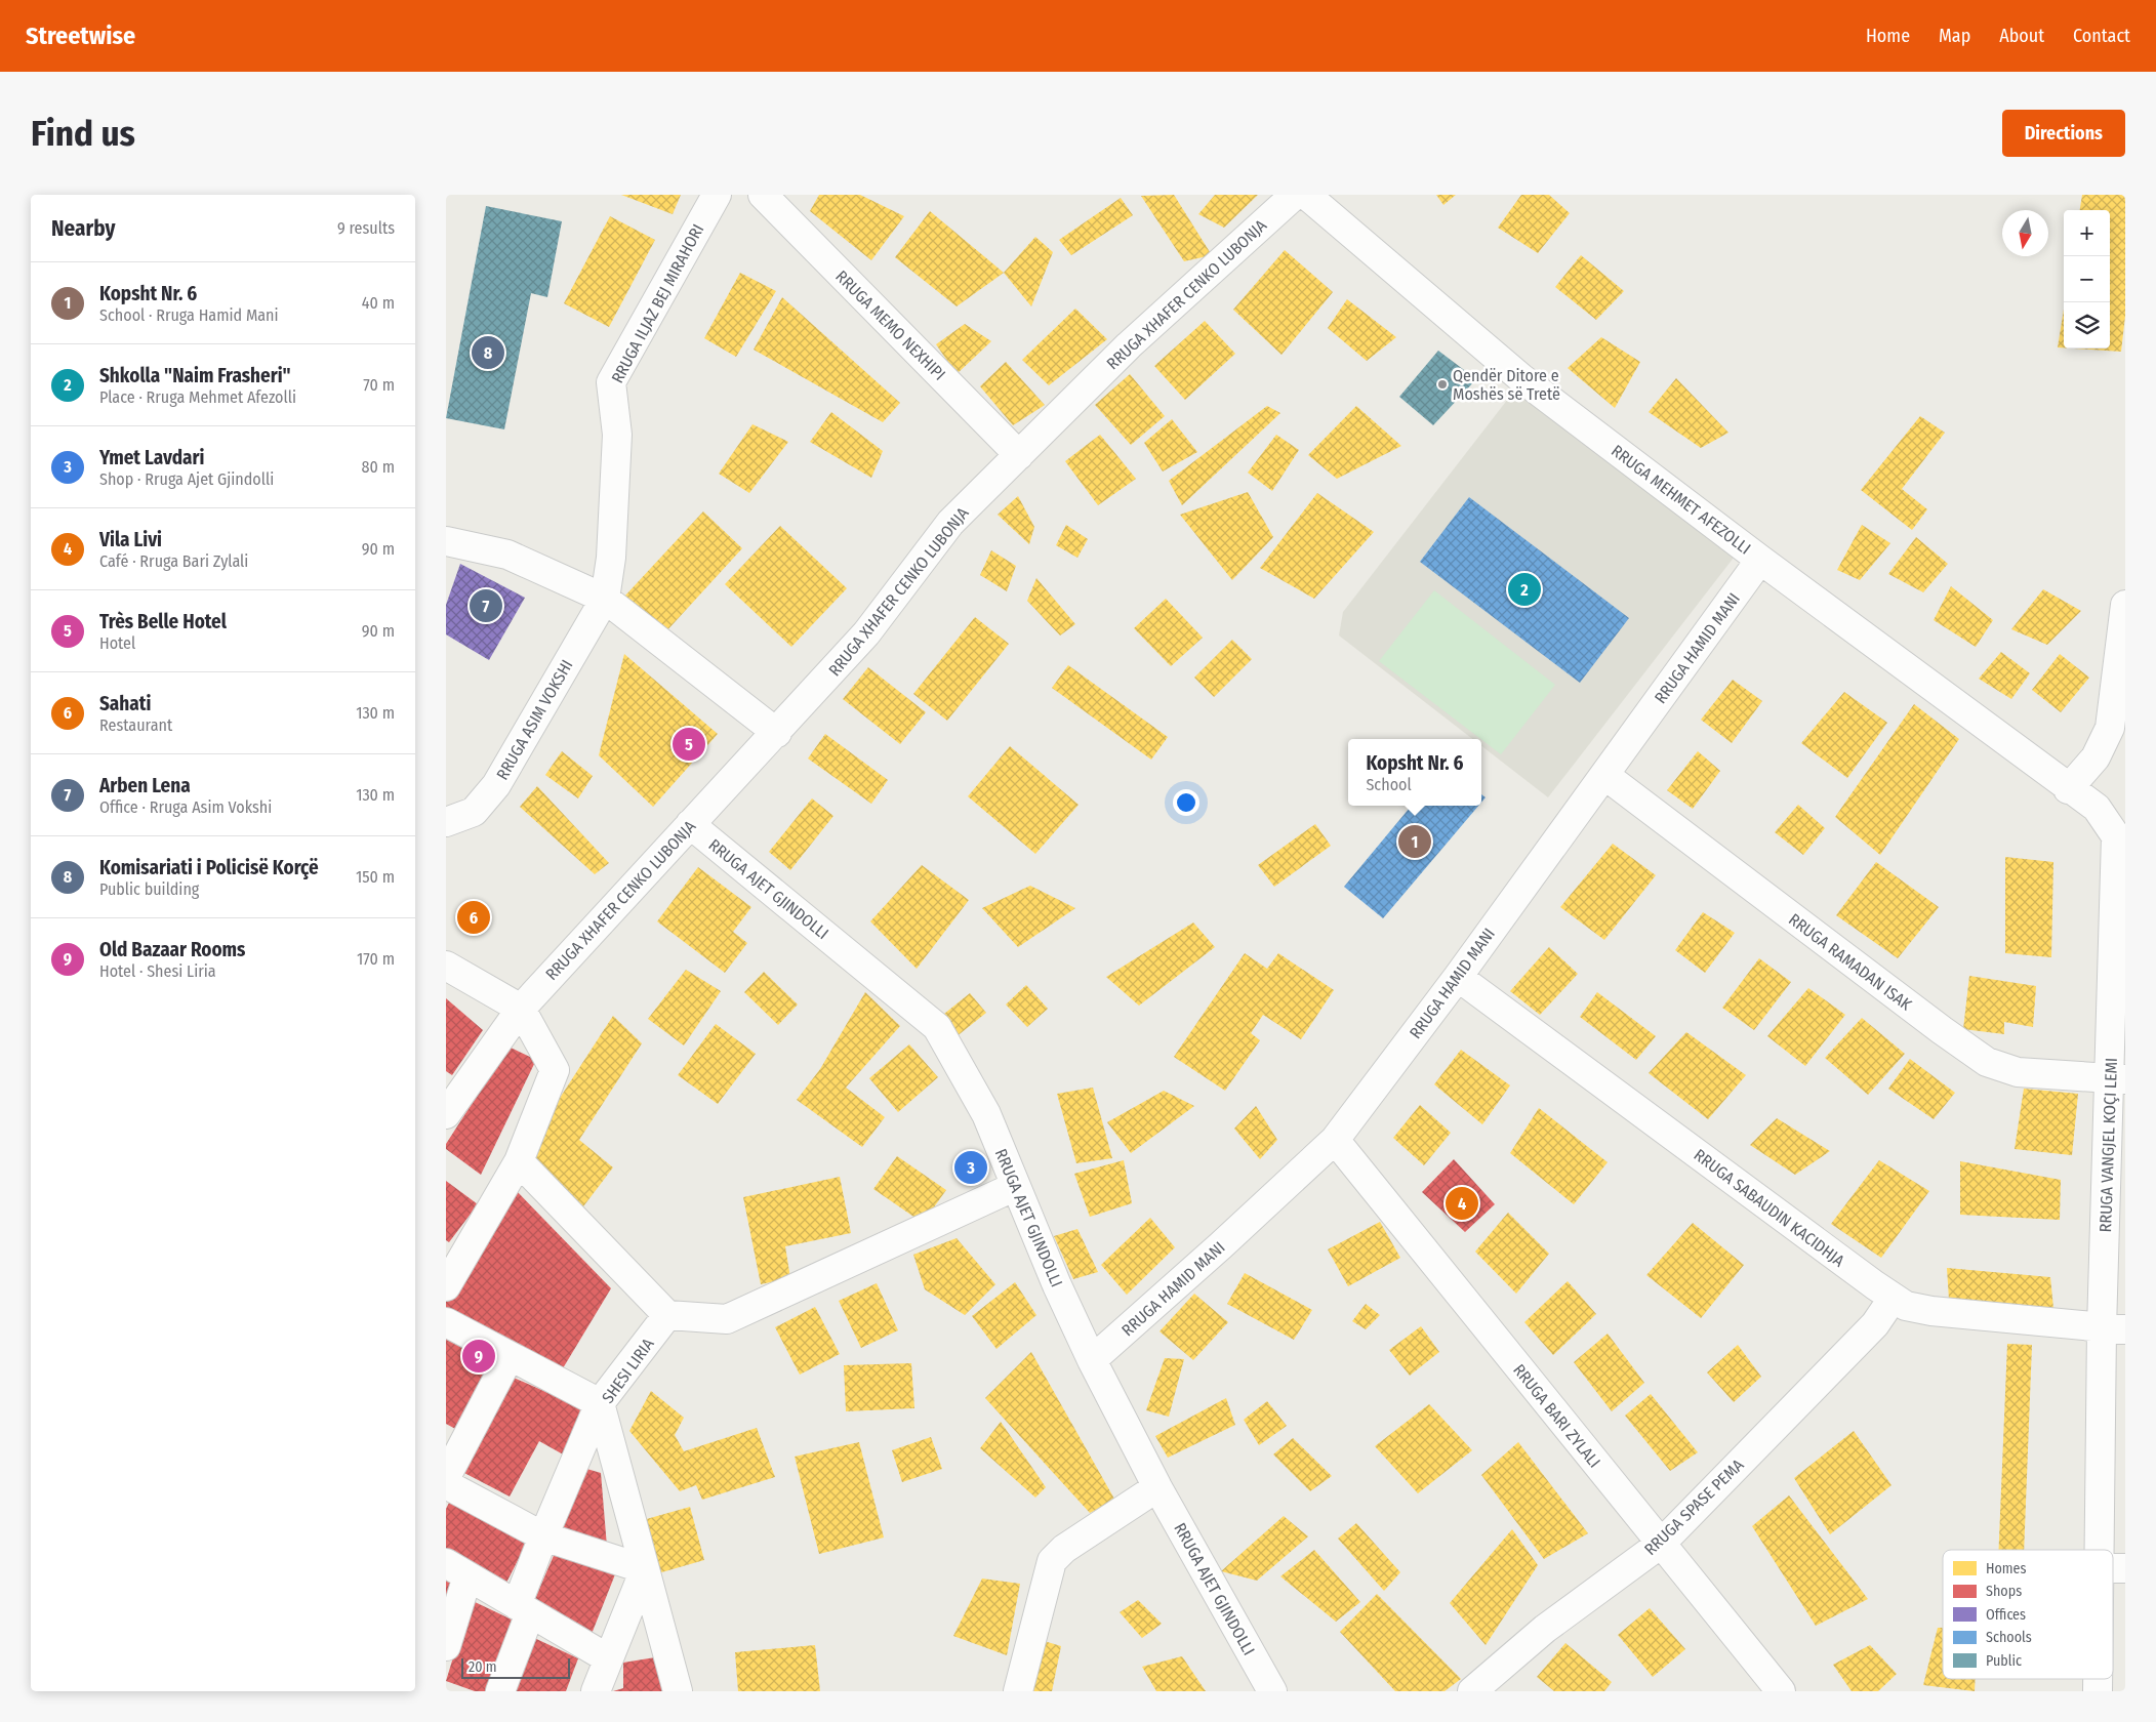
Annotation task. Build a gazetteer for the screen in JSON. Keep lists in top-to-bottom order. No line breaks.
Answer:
{"streets":{"street":["RRUGA XHAFER CENKO LUBONJA","RRUGA ILJAZ BEJ MIRAHORI","RRUGA MEMO NEXHIPI","RRUGA MEHMET AFEZOLLI","RRUGA HAMID MANI","RRUGA ASIM VOKSHI","RRUGA AJET GJINDOLLI","RRUGA RAMADAN ISAK","RRUGA VANGJEL KOÇI LEMI","RRUGA SABAUDIN KACIDHJA","SHESI LIRIA","RRUGA BARI ZYLALI","RRUGA SPASE PEMA"]},"crossings":[["RRUGA XHAFER CENKO LUBONJA","RRUGA MEMO NEXHIPI"],["RRUGA XHAFER CENKO LUBONJA","RRUGA AJET GJINDOLLI"],["RRUGA ILJAZ BEJ MIRAHORI","RRUGA ASIM VOKSHI"],["RRUGA MEHMET AFEZOLLI","RRUGA HAMID MANI"],["RRUGA MEHMET AFEZOLLI","RRUGA VANGJEL KOÇI LEMI"],["RRUGA HAMID MANI","RRUGA AJET GJINDOLLI"],["RRUGA HAMID MANI","RRUGA RAMADAN ISAK"],["RRUGA HAMID MANI","RRUGA SABAUDIN KACIDHJA"],["RRUGA HAMID MANI","RRUGA BARI ZYLALI"],["RRUGA RAMADAN ISAK","RRUGA VANGJEL KOÇI LEMI"],["RRUGA VANGJEL KOÇI LEMI","RRUGA SABAUDIN KACIDHJA"],["RRUGA SABAUDIN KACIDHJA","RRUGA SPASE PEMA"],["RRUGA BARI ZYLALI","RRUGA SPASE PEMA"]],"places":["Qendër Ditore e Moshës së Tretë"],"legend":["Homes","Shops","Offices","Schools","Public"],"scale_bar":"20 m","north":"bottom","page":{"header":"Streetwise","nav":["Home","Map","About","Contact"],"buttons":"Directions","title":"Find us","heading":["Nearby","9 results"],"map_buttons":["+","−"],"list":[{"mark":"1","name":"Kopsht Nr. 6","note":"School · Rruga Hamid Mani","value":"40 m"},{"mark":"2","name":"Shkolla \"Naim Frasheri\"","note":"Place · Rruga Mehmet Afezolli","value":"70 m"},{"mark":"3","name":"Ymet Lavdari","note":"Shop · Rruga Ajet Gjindolli","value":"80 m"},{"mark":"4","name":"Vila Livi","note":"Café · Rruga Bari Zylali","value":"90 m"},{"mark":"5","name":"Très Belle Hotel","note":"Hotel","value":"90 m"},{"mark":"6","name":"Sahati","note":"Restaurant","value":"130 m"},{"mark":"7","name":"Arben Lena","note":"Office · Rruga Asim Vokshi","value":"130 m"},{"mark":"8","name":"Komisariati i Policisë Korçë","note":"Public building","value":"150 m"},{"mark":"9","name":"Old Bazaar Rooms","note":"Hotel · Shesi Liria","value":"170 m"}],"pins":["8","2","7","5","1","6","3","4","9"],"popup":["Kopsht Nr. 6","School"],"scale":"20 m"}}
